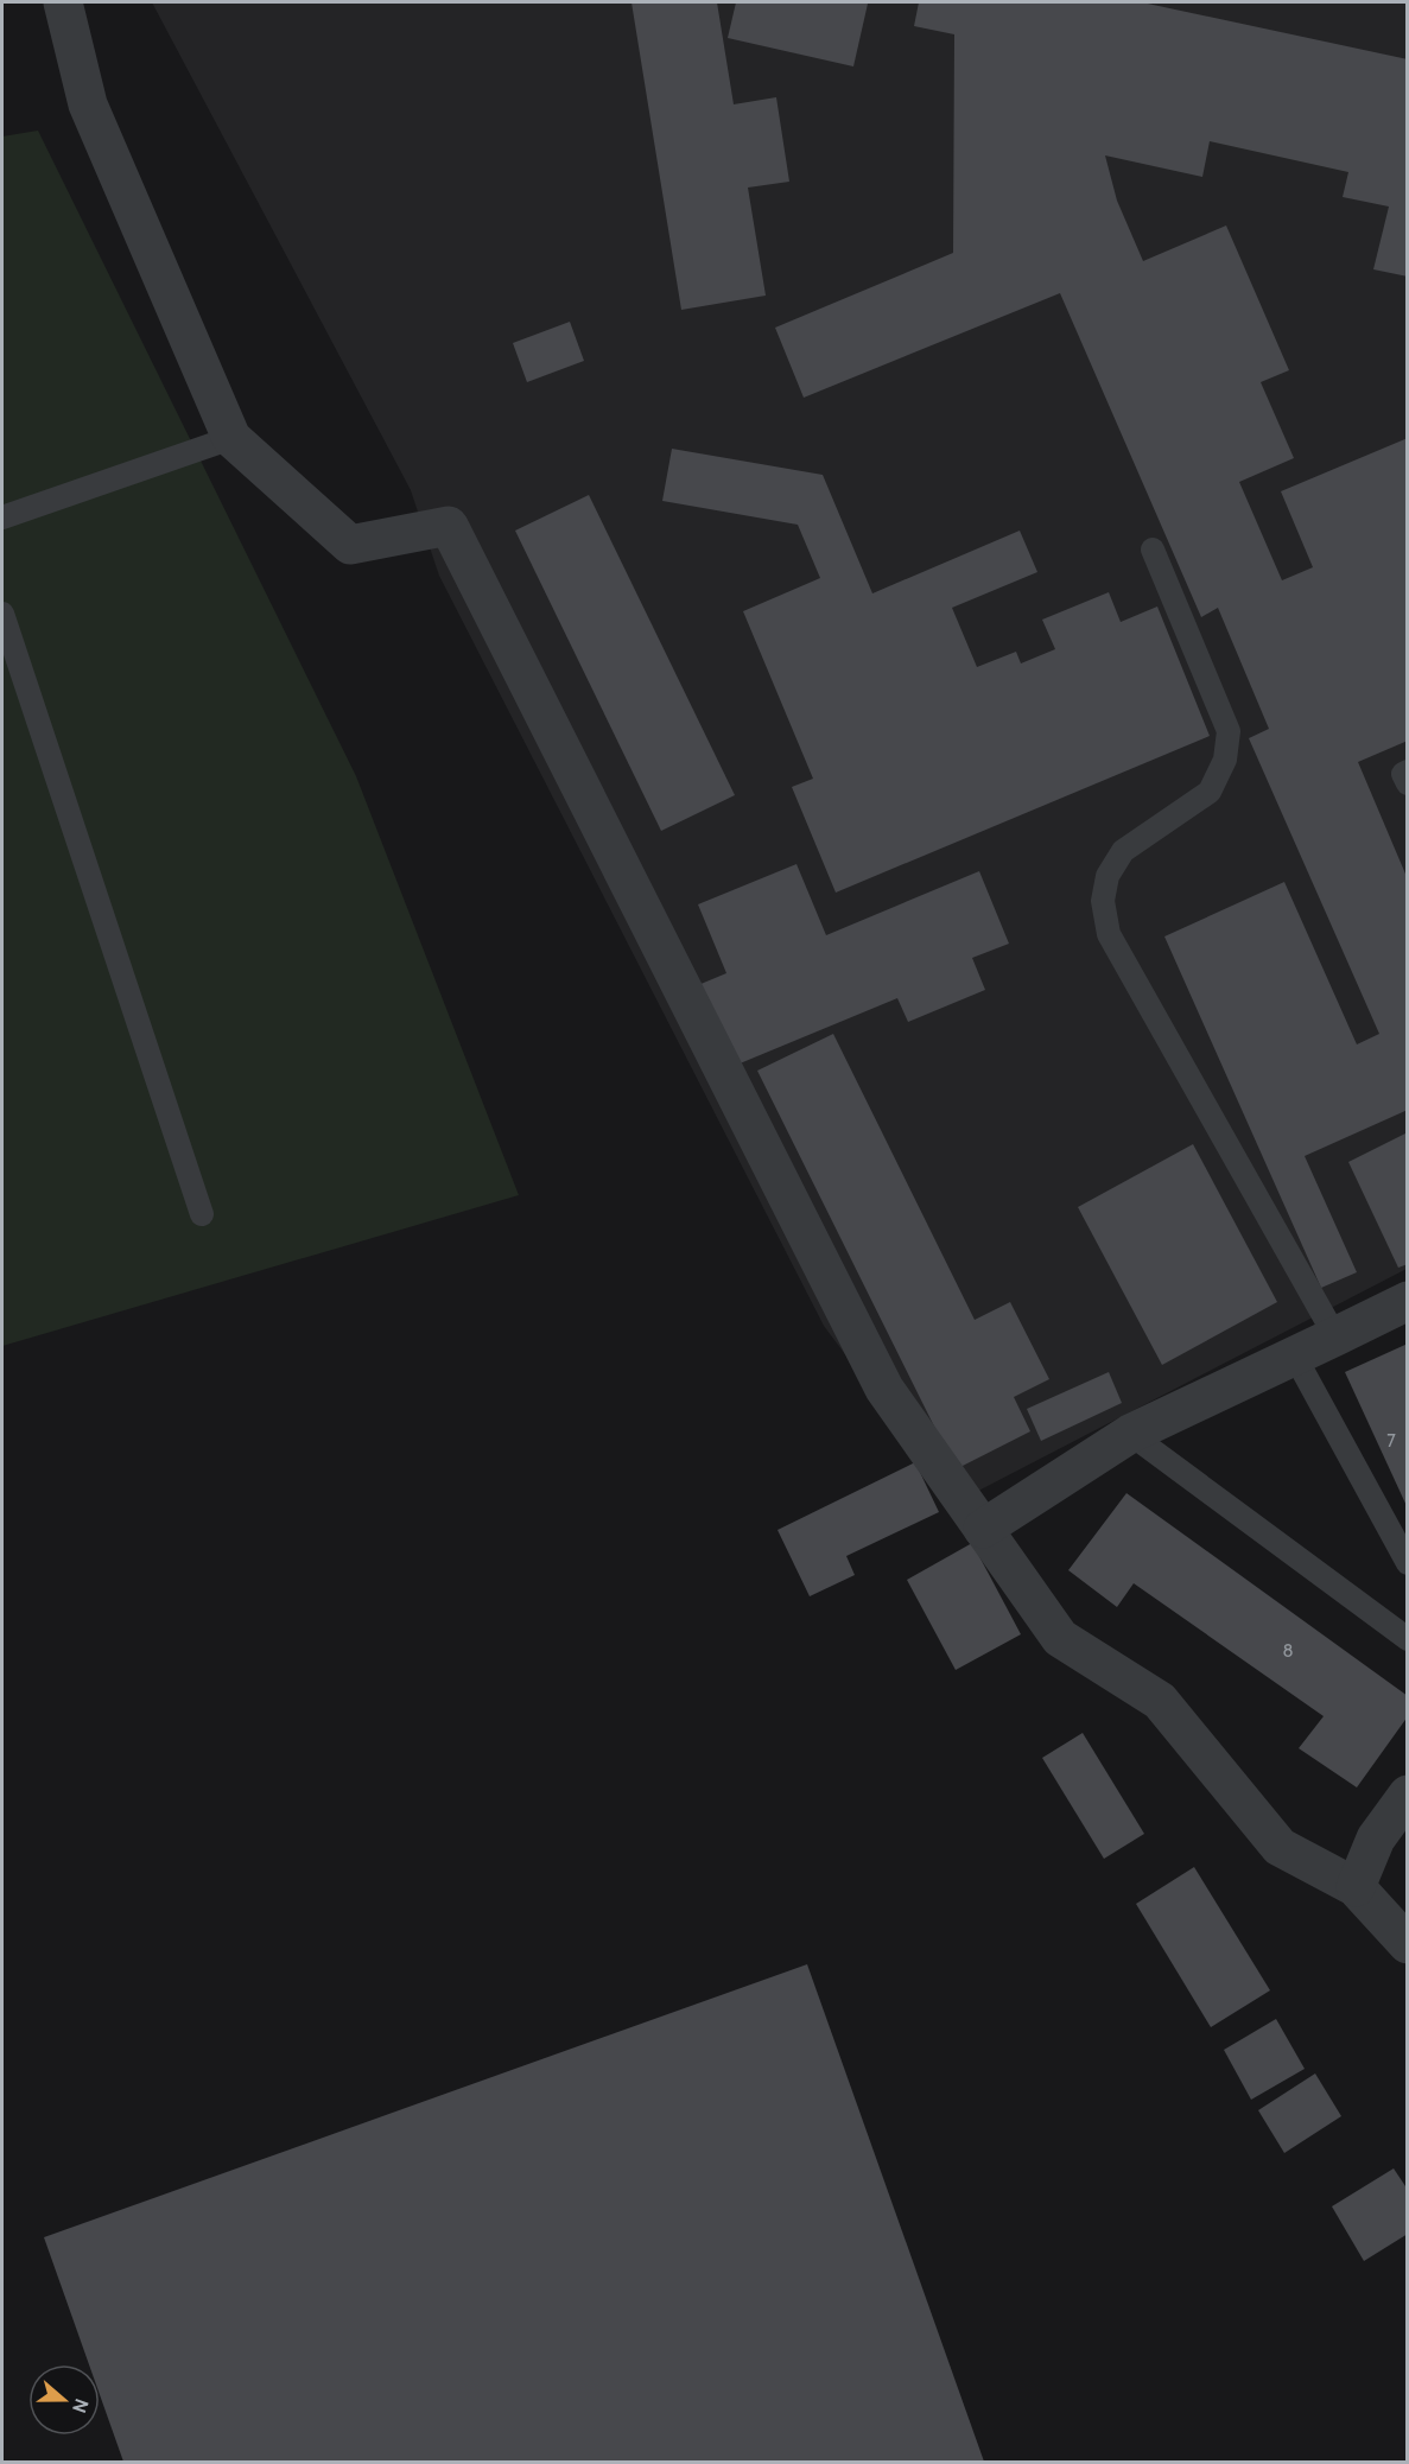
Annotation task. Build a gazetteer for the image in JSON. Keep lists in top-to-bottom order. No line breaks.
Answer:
{"house_numbers":["7","8"],"north":"right"}
